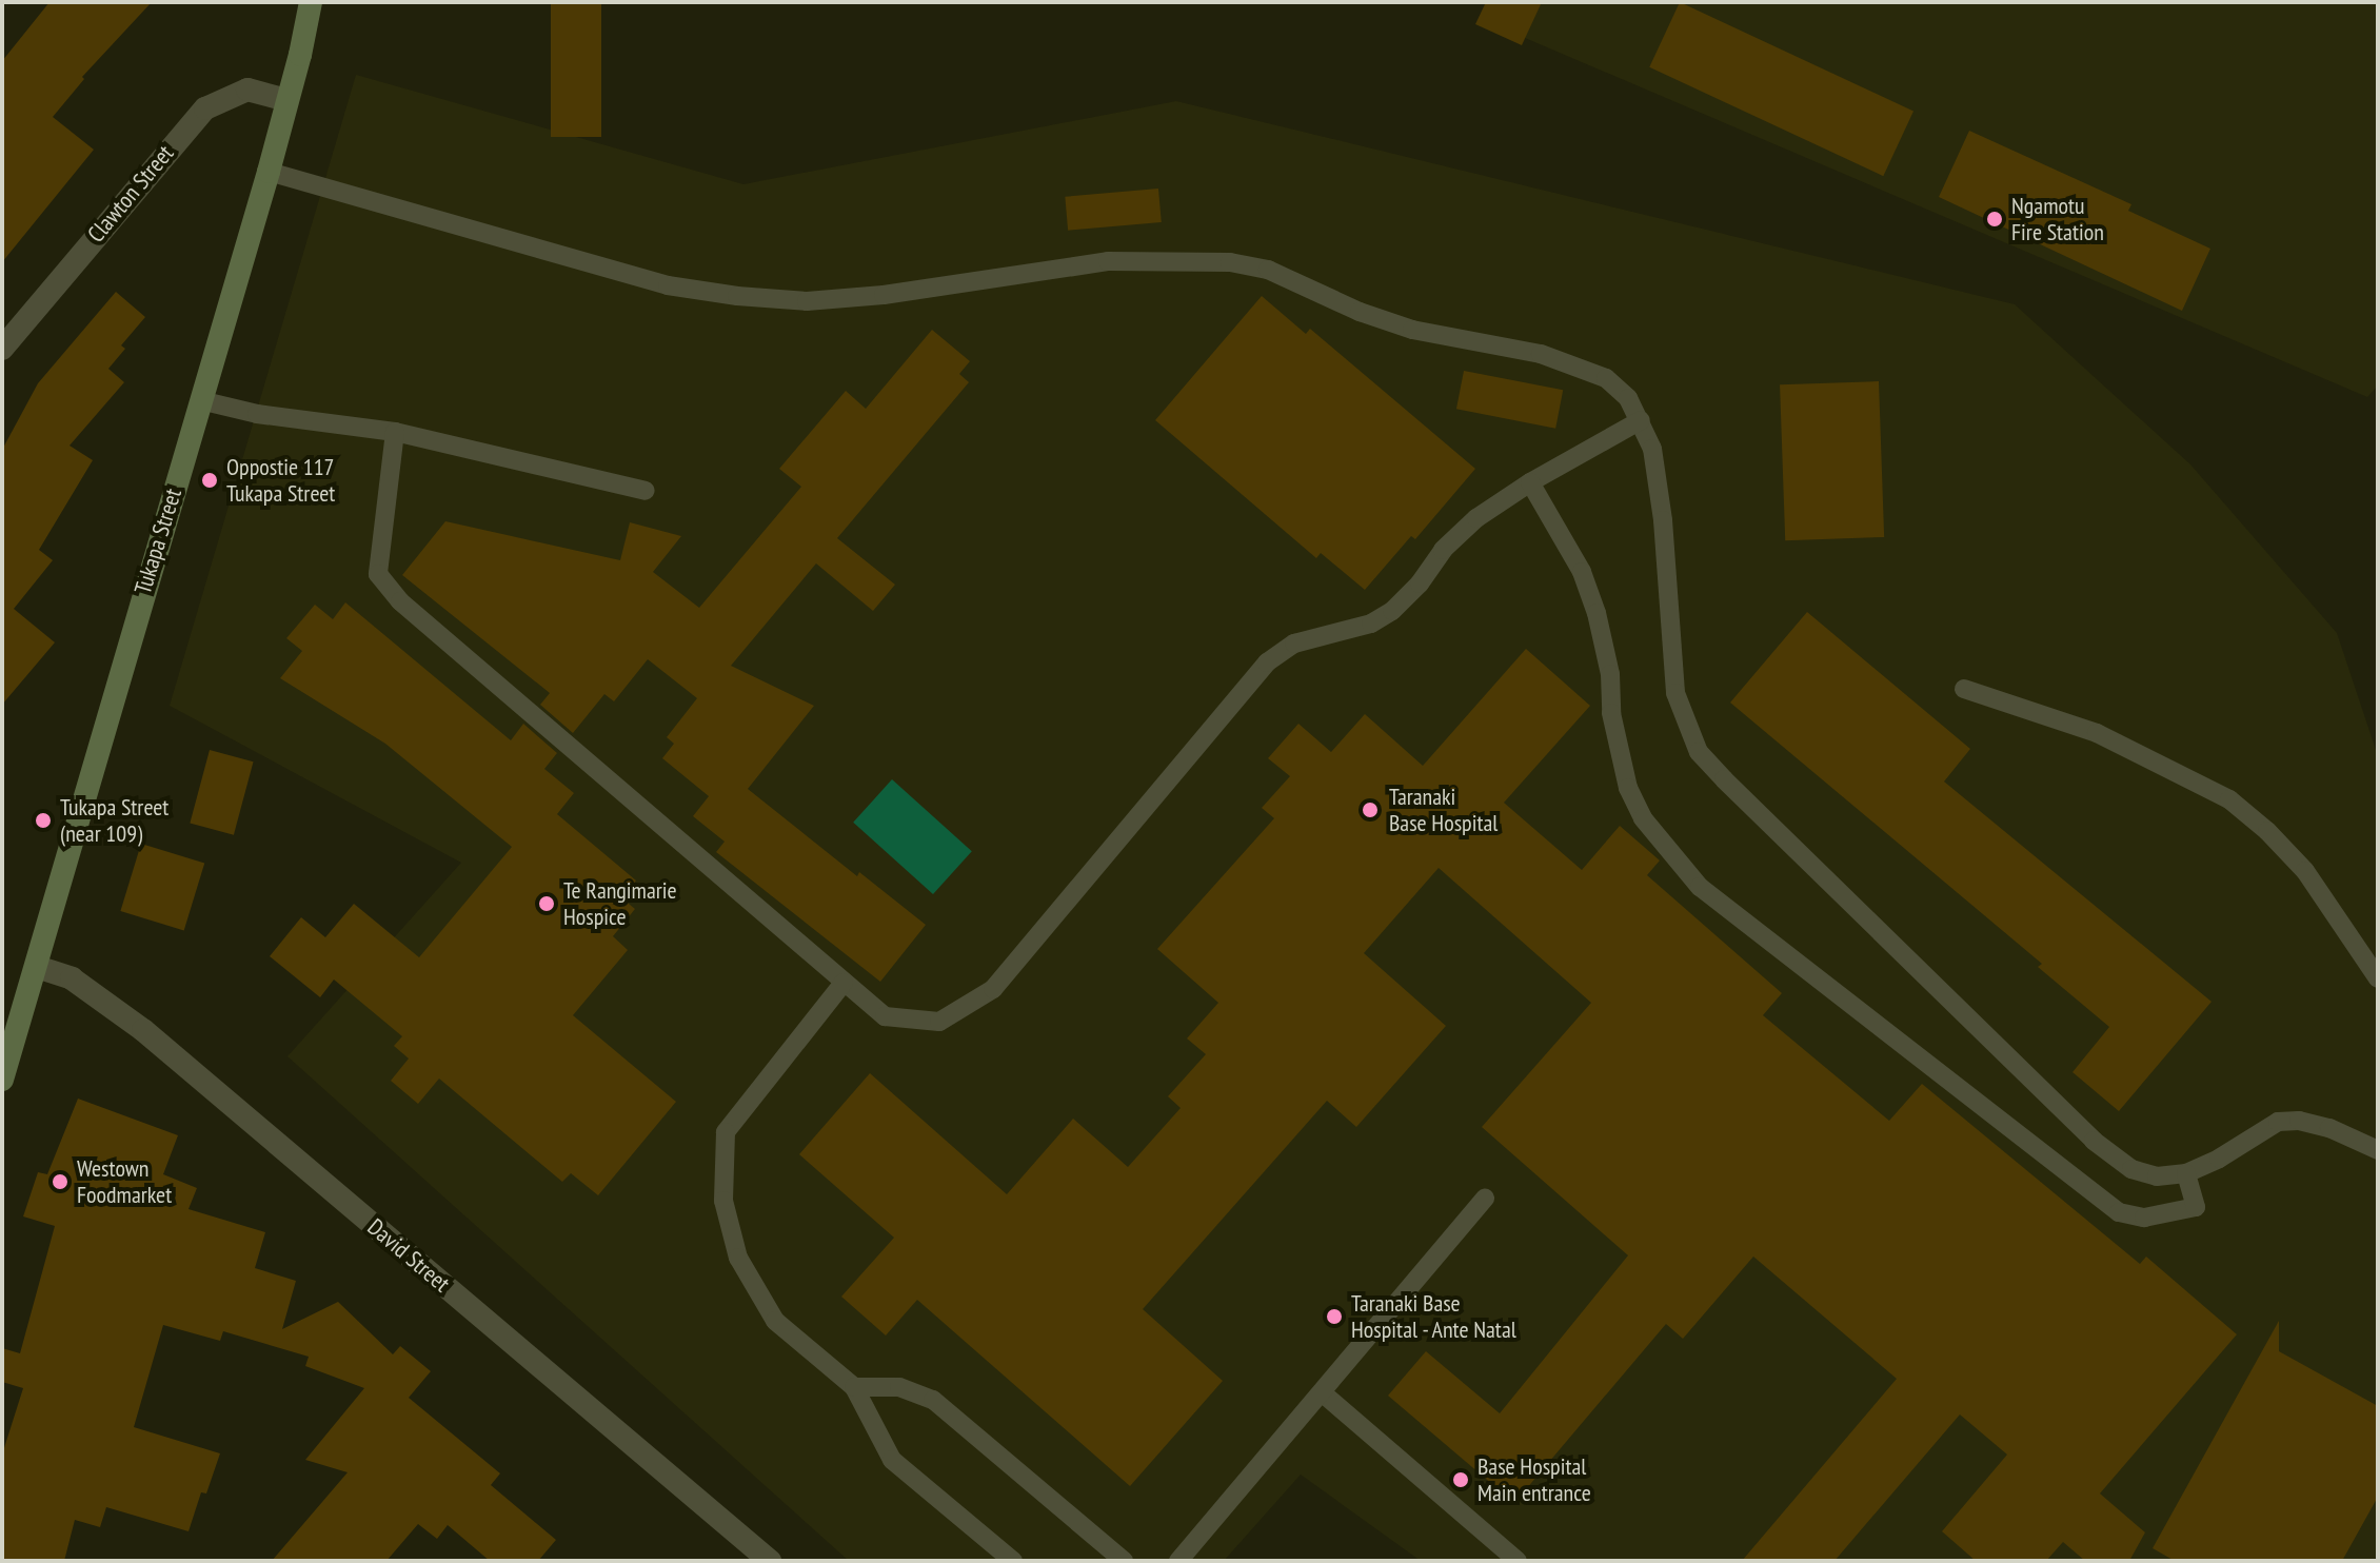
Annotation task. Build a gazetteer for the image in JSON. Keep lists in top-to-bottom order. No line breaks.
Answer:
{"streets":{"main road":["Tukapa Street"],"street":["Clawton Street","David Street"]},"crossings":[["Clawton Street","Tukapa Street"],["Tukapa Street","David Street"]],"places":["Ngamotu Fire Station","Oppostie 117 Tukapa Street","Taranaki Base Hospital","Tukapa Street (near 109)","Te Rangimarie Hospice","Westown Foodmarket","Taranaki Base Hospital - Ante Natal","Base Hospital Main entrance"]}
